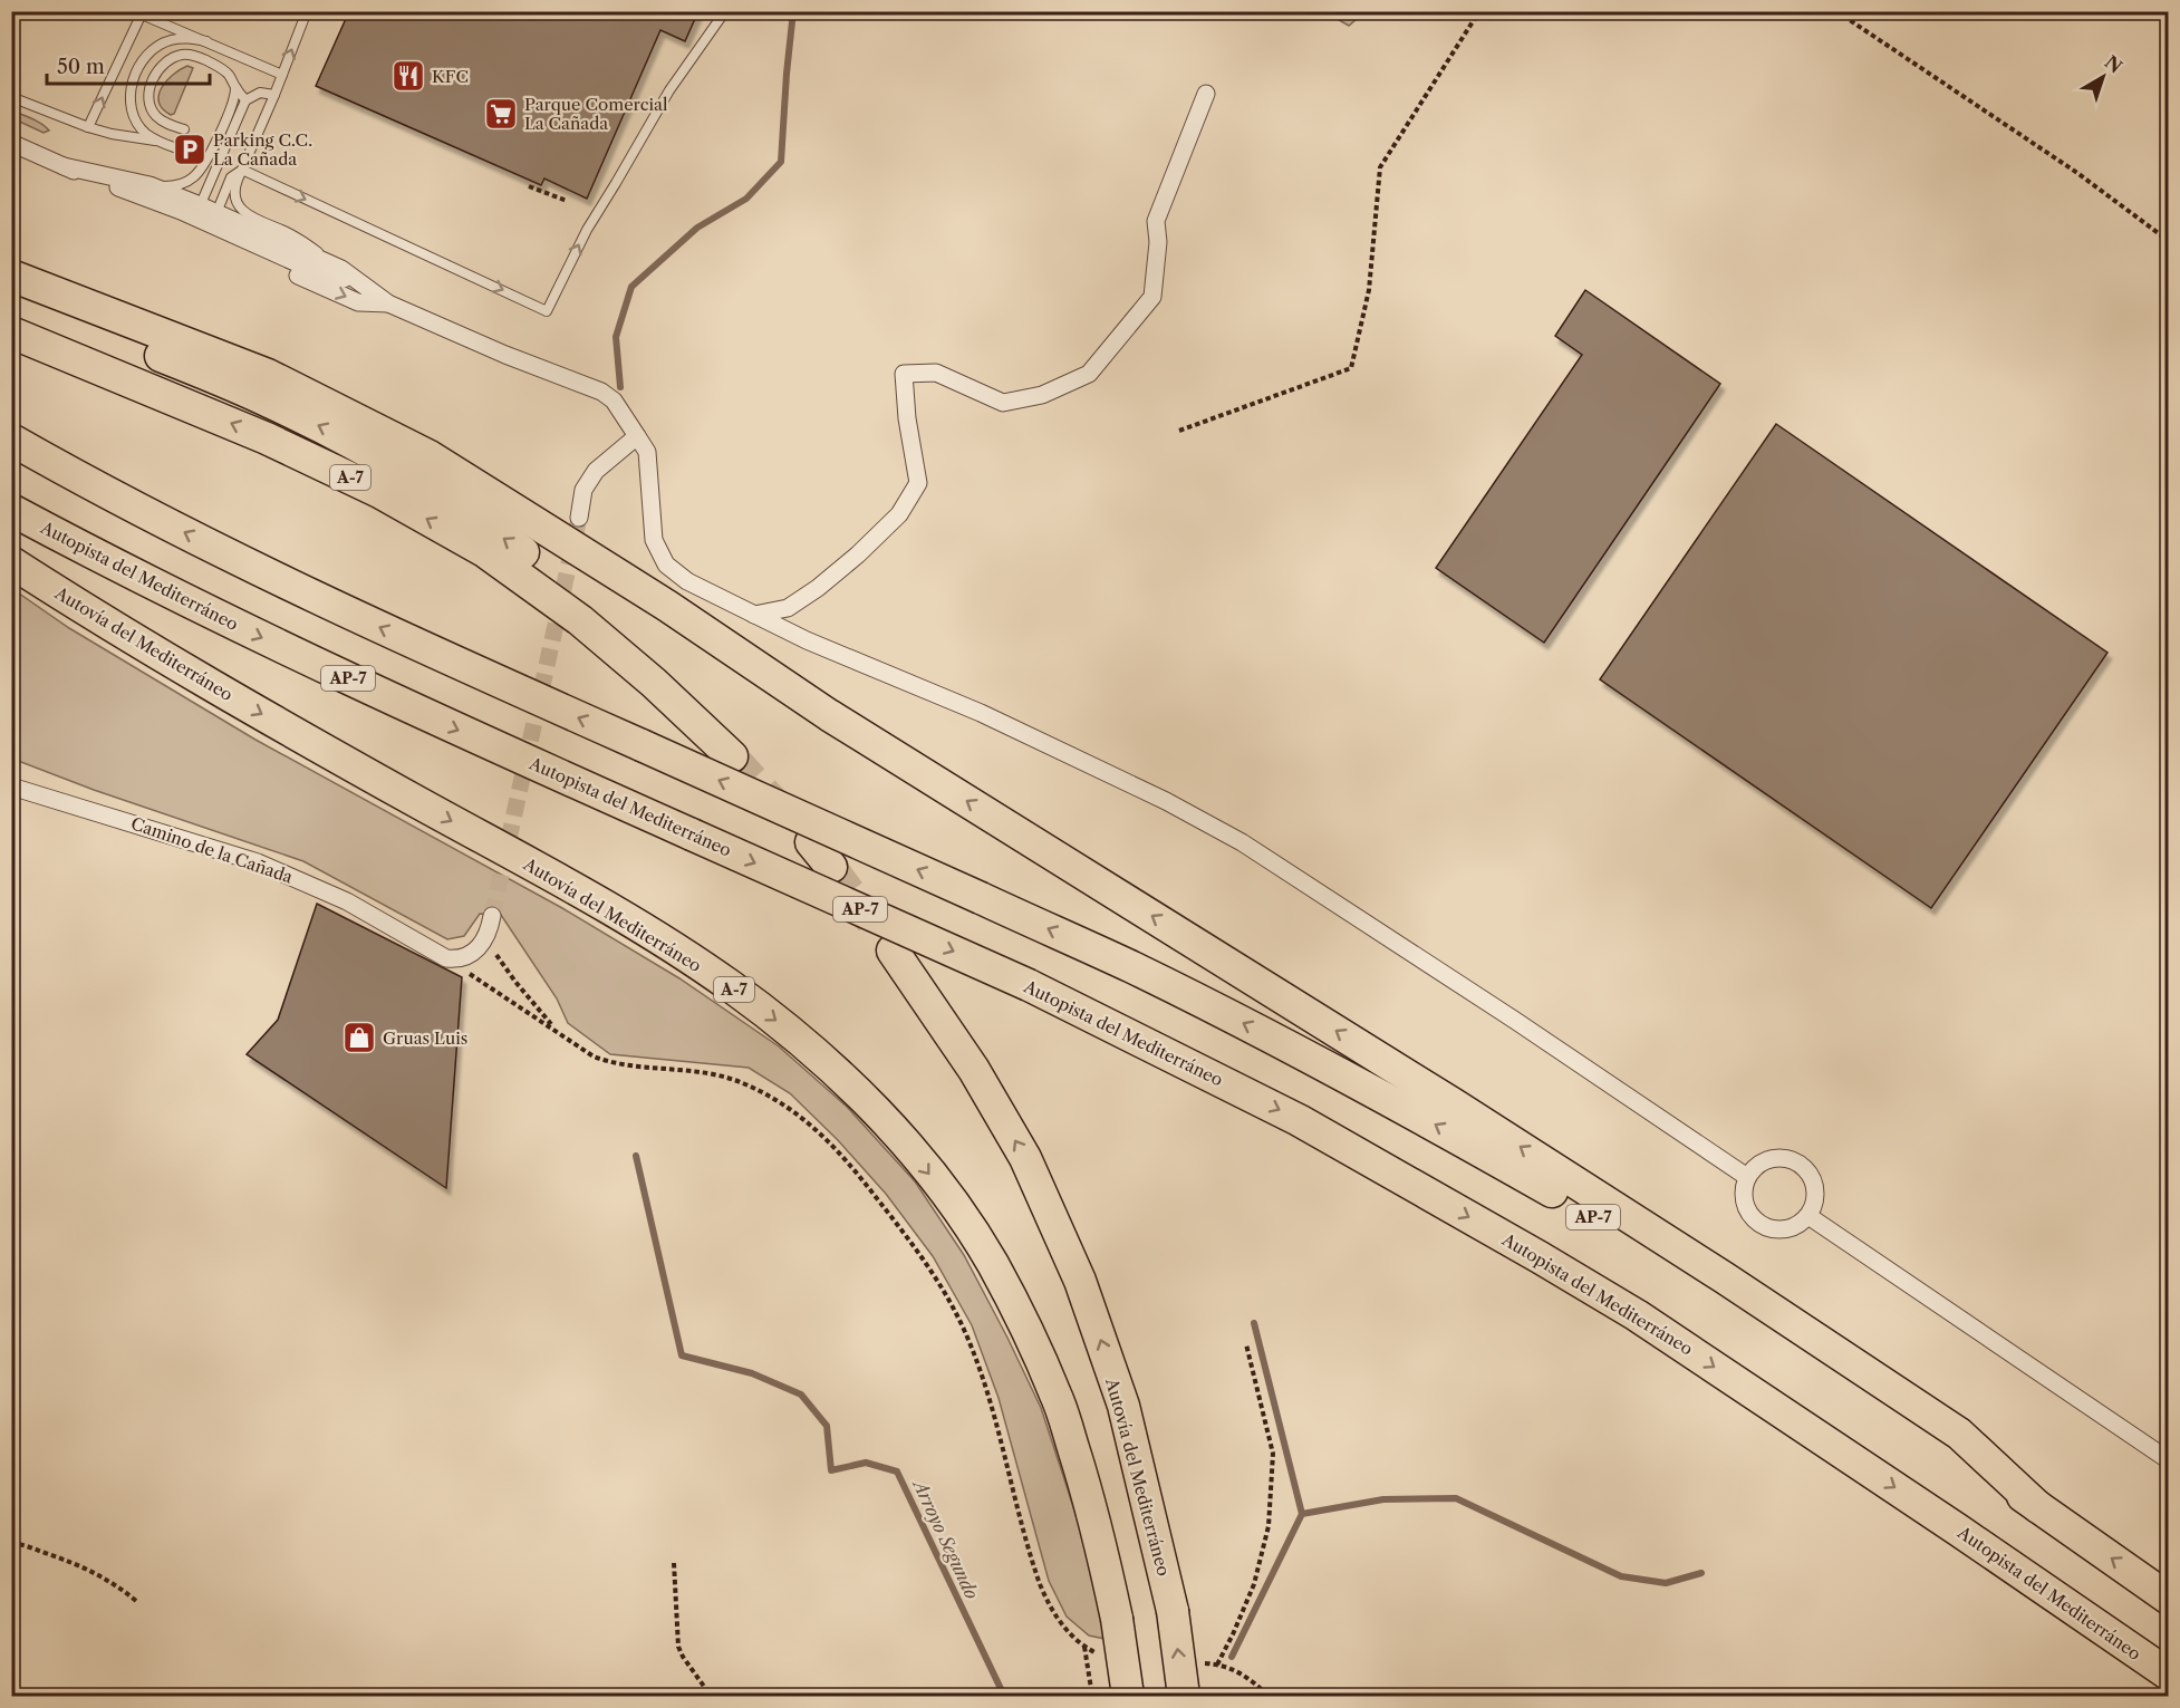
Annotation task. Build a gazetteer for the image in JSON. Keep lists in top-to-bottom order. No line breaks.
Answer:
{"streets":{"highway":["A-7","Autopista del Mediterráneo","Autovía del Mediterráneo","AP-7"],"street":["Camino de la Cañada"]},"water":["Arroyo Segundo"],"places":{"restaurant":["KFC"],"supermarket":["Parque Comercial La Cañada"],"parking":["Parking C.C. La Cañada"],"shop":["Gruas Luis"]},"scale_bar":"50 m","north":"top right"}
